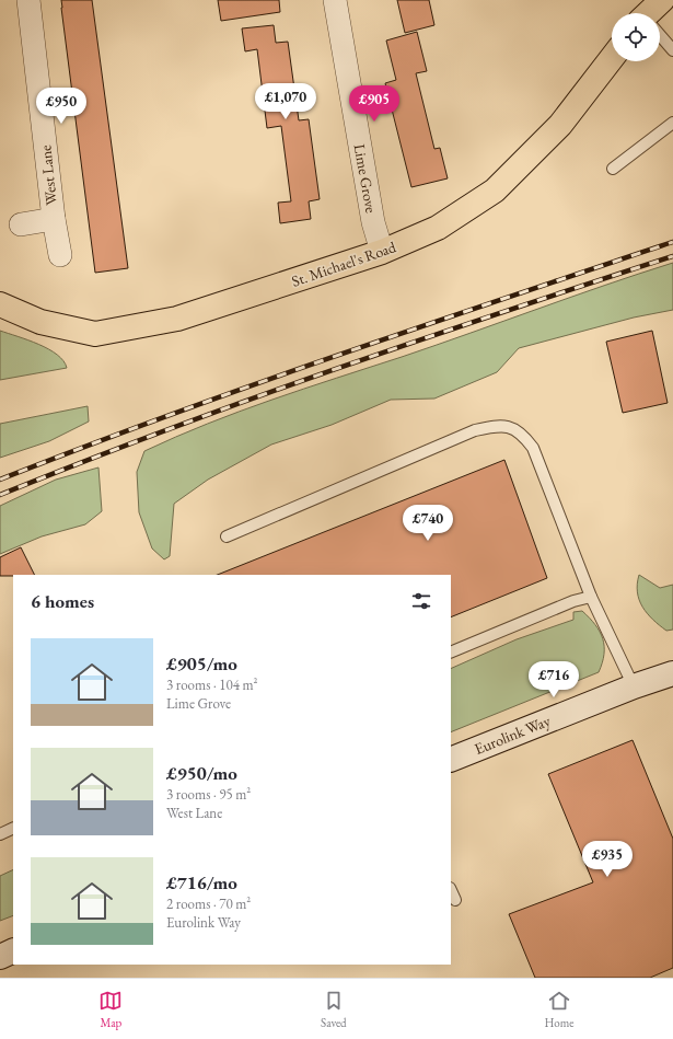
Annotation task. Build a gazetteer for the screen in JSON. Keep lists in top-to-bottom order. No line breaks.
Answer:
{"streets":{"main road":["St. Michael's Road","Eurolink Way"],"street":["West Lane","Lime Grove"]},"crossings":[["Lime Grove","St. Michael's Road"]],"page":{"price":["£1,070","£905","£950","£740","£716","£935"],"heading":"6 homes","list":[{"name":"£905/mo","note":"3 rooms · 104 m² · Lime Grove"},{"name":"£950/mo","note":"3 rooms · 95 m² · West Lane"},{"name":"£716/mo","note":"2 rooms · 70 m² · Eurolink Way"}],"tabs":["Map","Saved","Home"]}}
